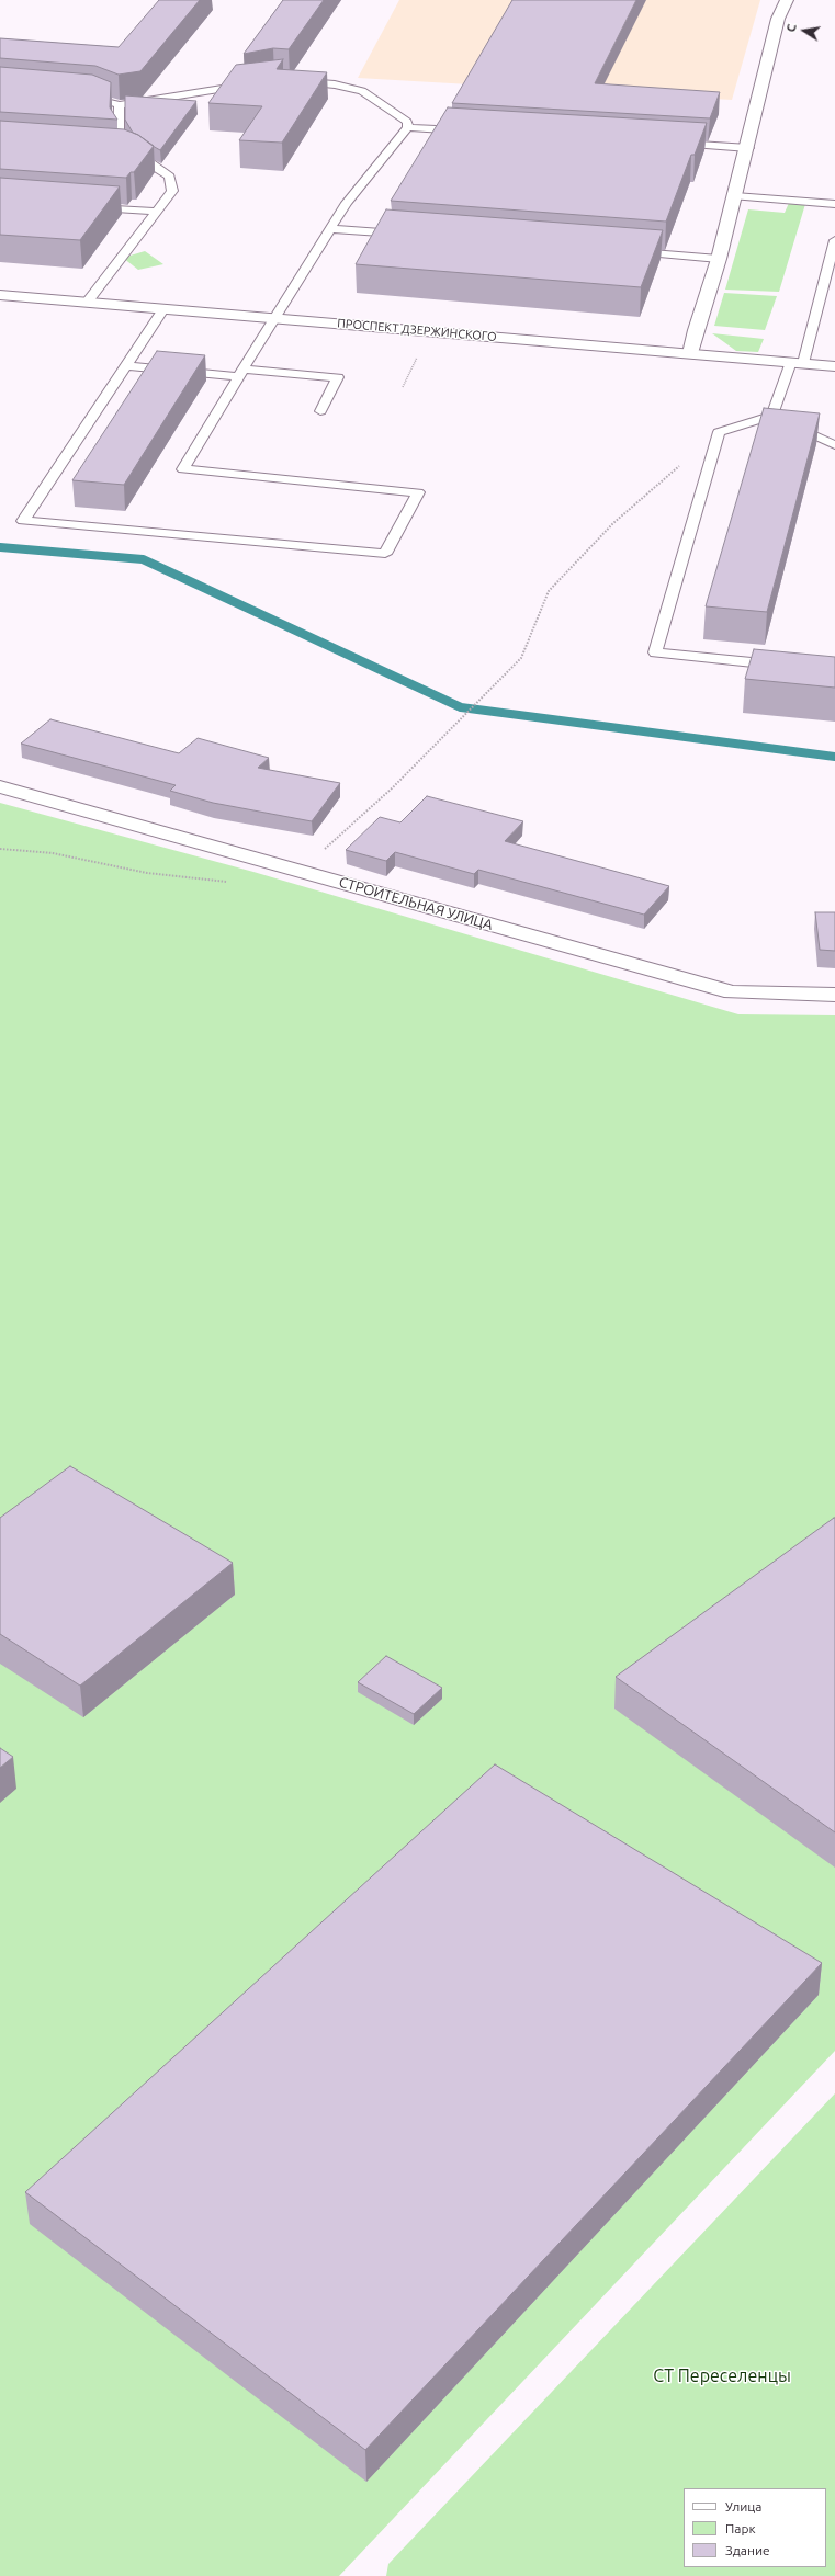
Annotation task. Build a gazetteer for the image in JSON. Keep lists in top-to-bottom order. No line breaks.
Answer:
{"streets":{"street":["ПРОСПЕКТ ДЗЕРЖИНСКОГО","СТРОИТЕЛЬНАЯ УЛИЦА"]},"parks":["СТ Переселенцы"],"legend":["Улица","Парк","Здание"],"north":"left"}
